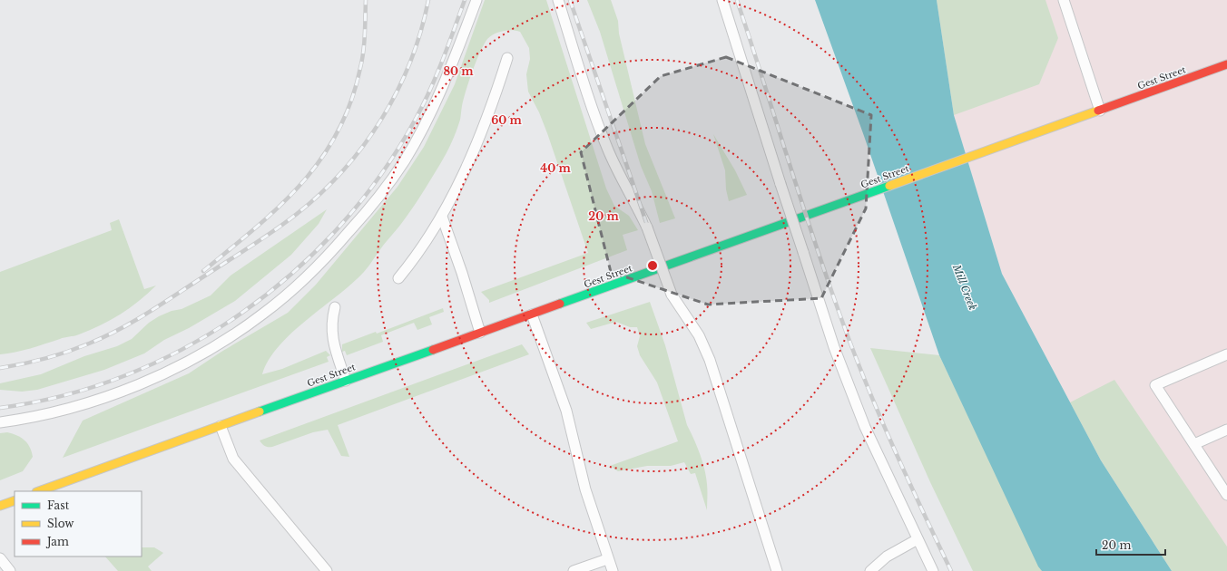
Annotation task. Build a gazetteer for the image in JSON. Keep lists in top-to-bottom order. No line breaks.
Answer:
{"streets":{"street":["Gest Street"]},"water":["Mill Creek"],"legend":["Fast","Slow","Jam"],"scale_bar":"20 m","rings":["80 m","60 m","40 m","20 m"]}
